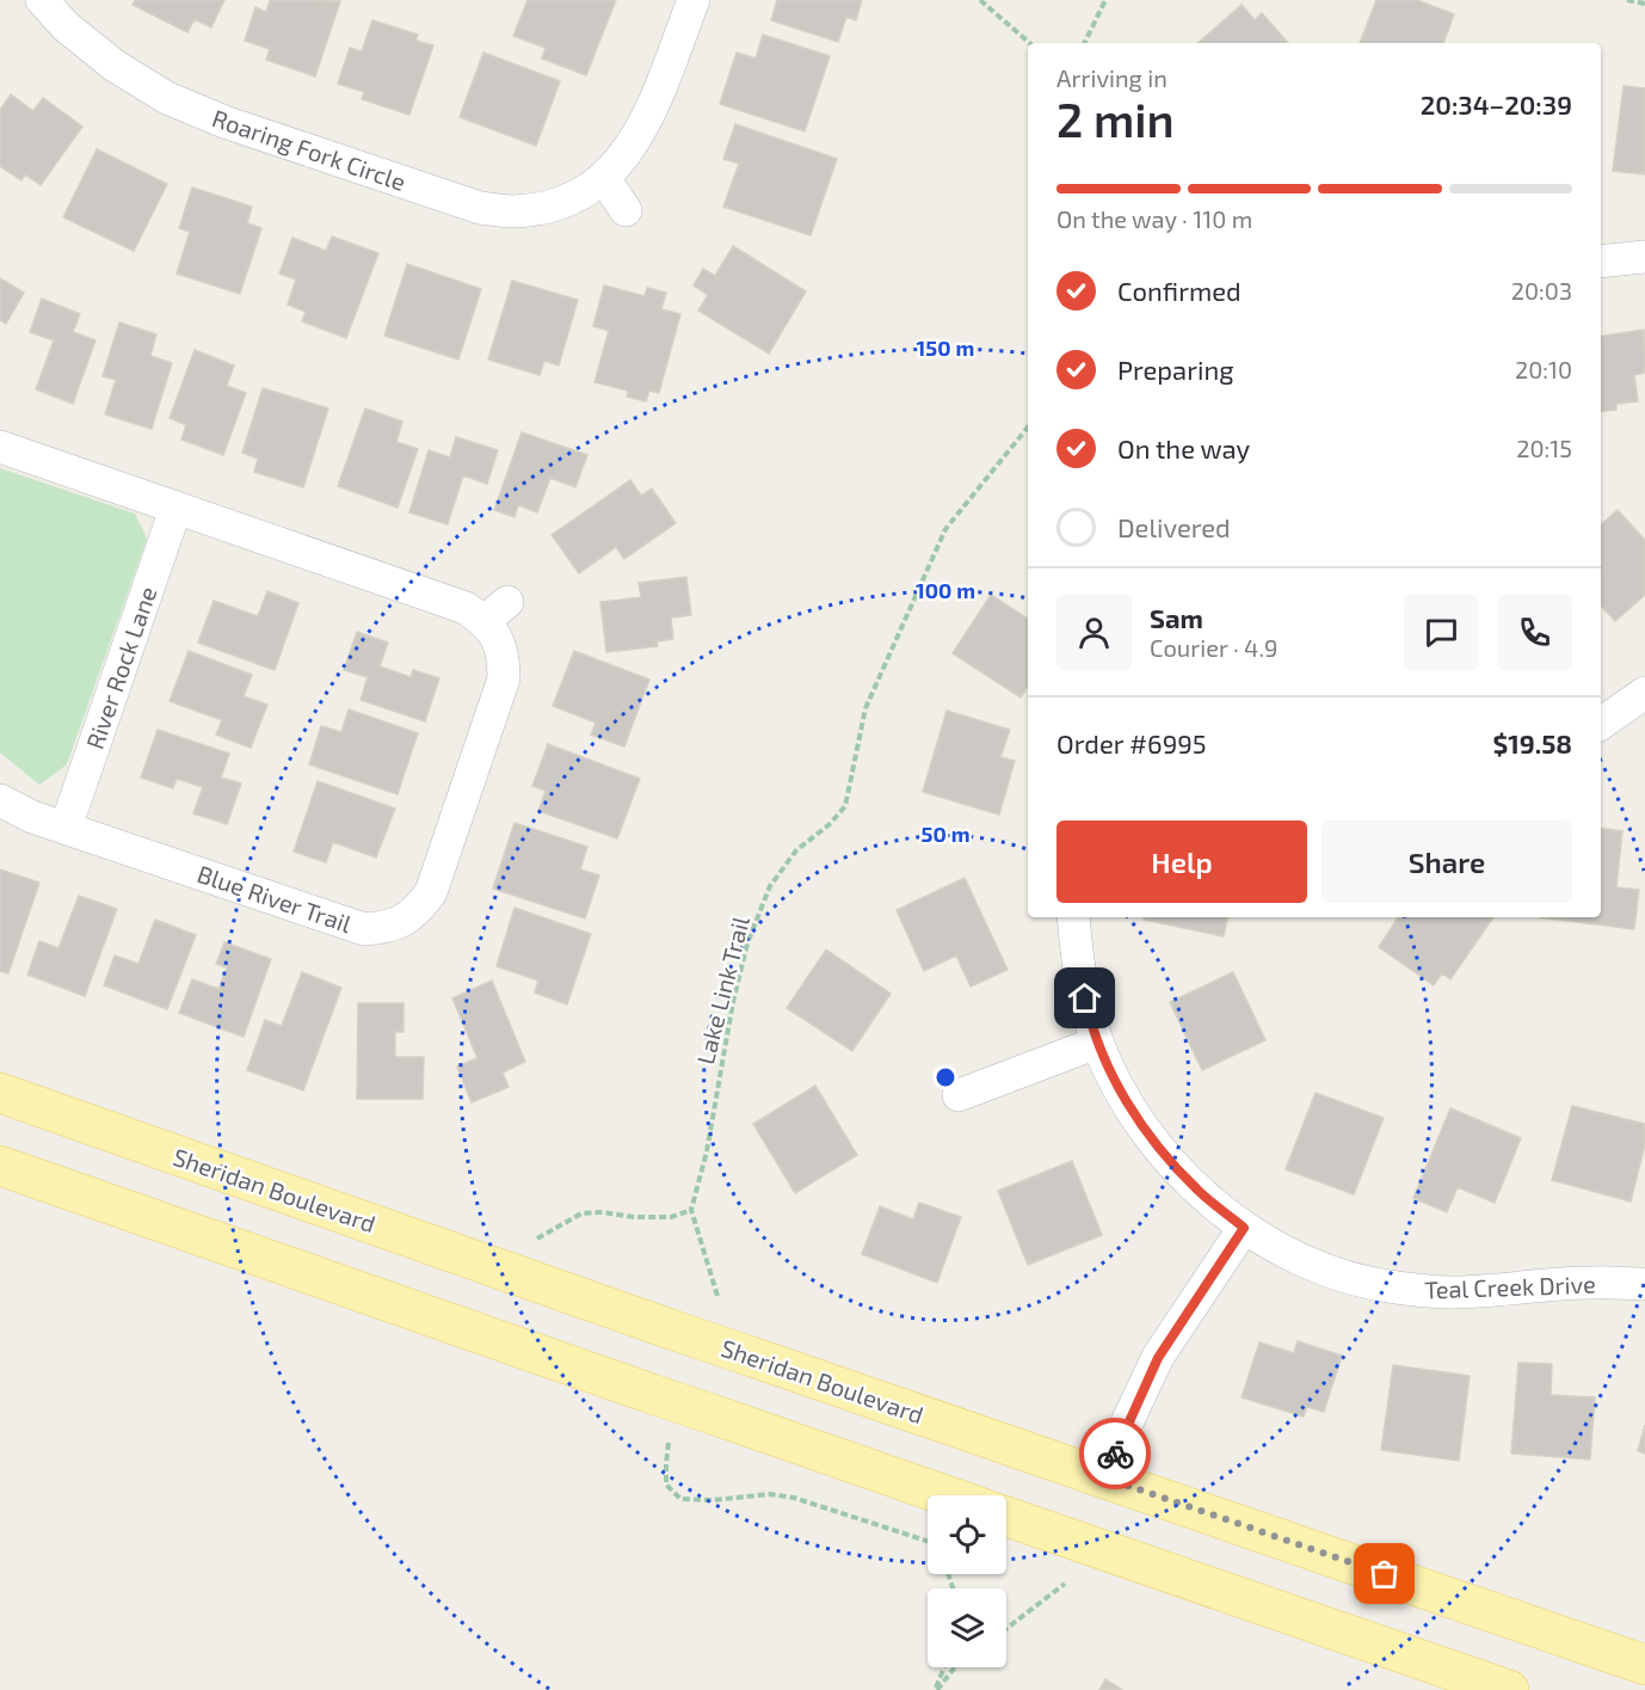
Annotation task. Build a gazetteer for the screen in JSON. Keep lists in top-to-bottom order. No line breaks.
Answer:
{"streets":{"main road":["Sheridan Boulevard"],"street":["Roaring Fork Circle","River Rock Lane","Blue River Trail","Teal Creek Drive"],"path":["Lake Link Trail"]},"crossings":[["River Rock Lane","Blue River Trail"]],"page":{"heading":["2 min","Arriving in","20:34–20:39"],"panel":["Sam","Courier · 4.9","Order #6995","$19.58"],"bar":"On the way · 110 m","list":[["Confirmed","20:03"],["Preparing","20:10"],["On the way","20:15"],"Delivered"],"buttons":["Help","Share"]},"rings":["150 m","100 m","50 m"]}
